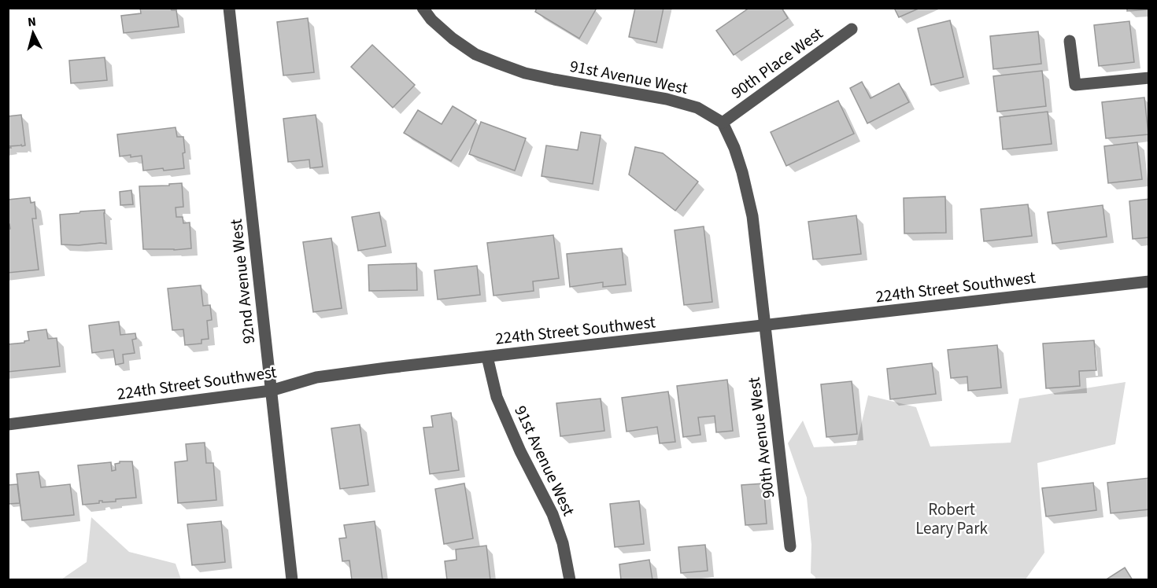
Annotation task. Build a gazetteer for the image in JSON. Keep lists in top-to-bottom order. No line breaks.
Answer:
{"streets":{"street":["90th Place West","91st Avenue West","92nd Avenue West","224th Street Southwest","90th Avenue West"]},"crossings":[["90th Place West","91st Avenue West"],["91st Avenue West","224th Street Southwest"],["92nd Avenue West","224th Street Southwest"],["224th Street Southwest","90th Avenue West"]],"parks":["Robert Leary Park"],"north":"top"}
